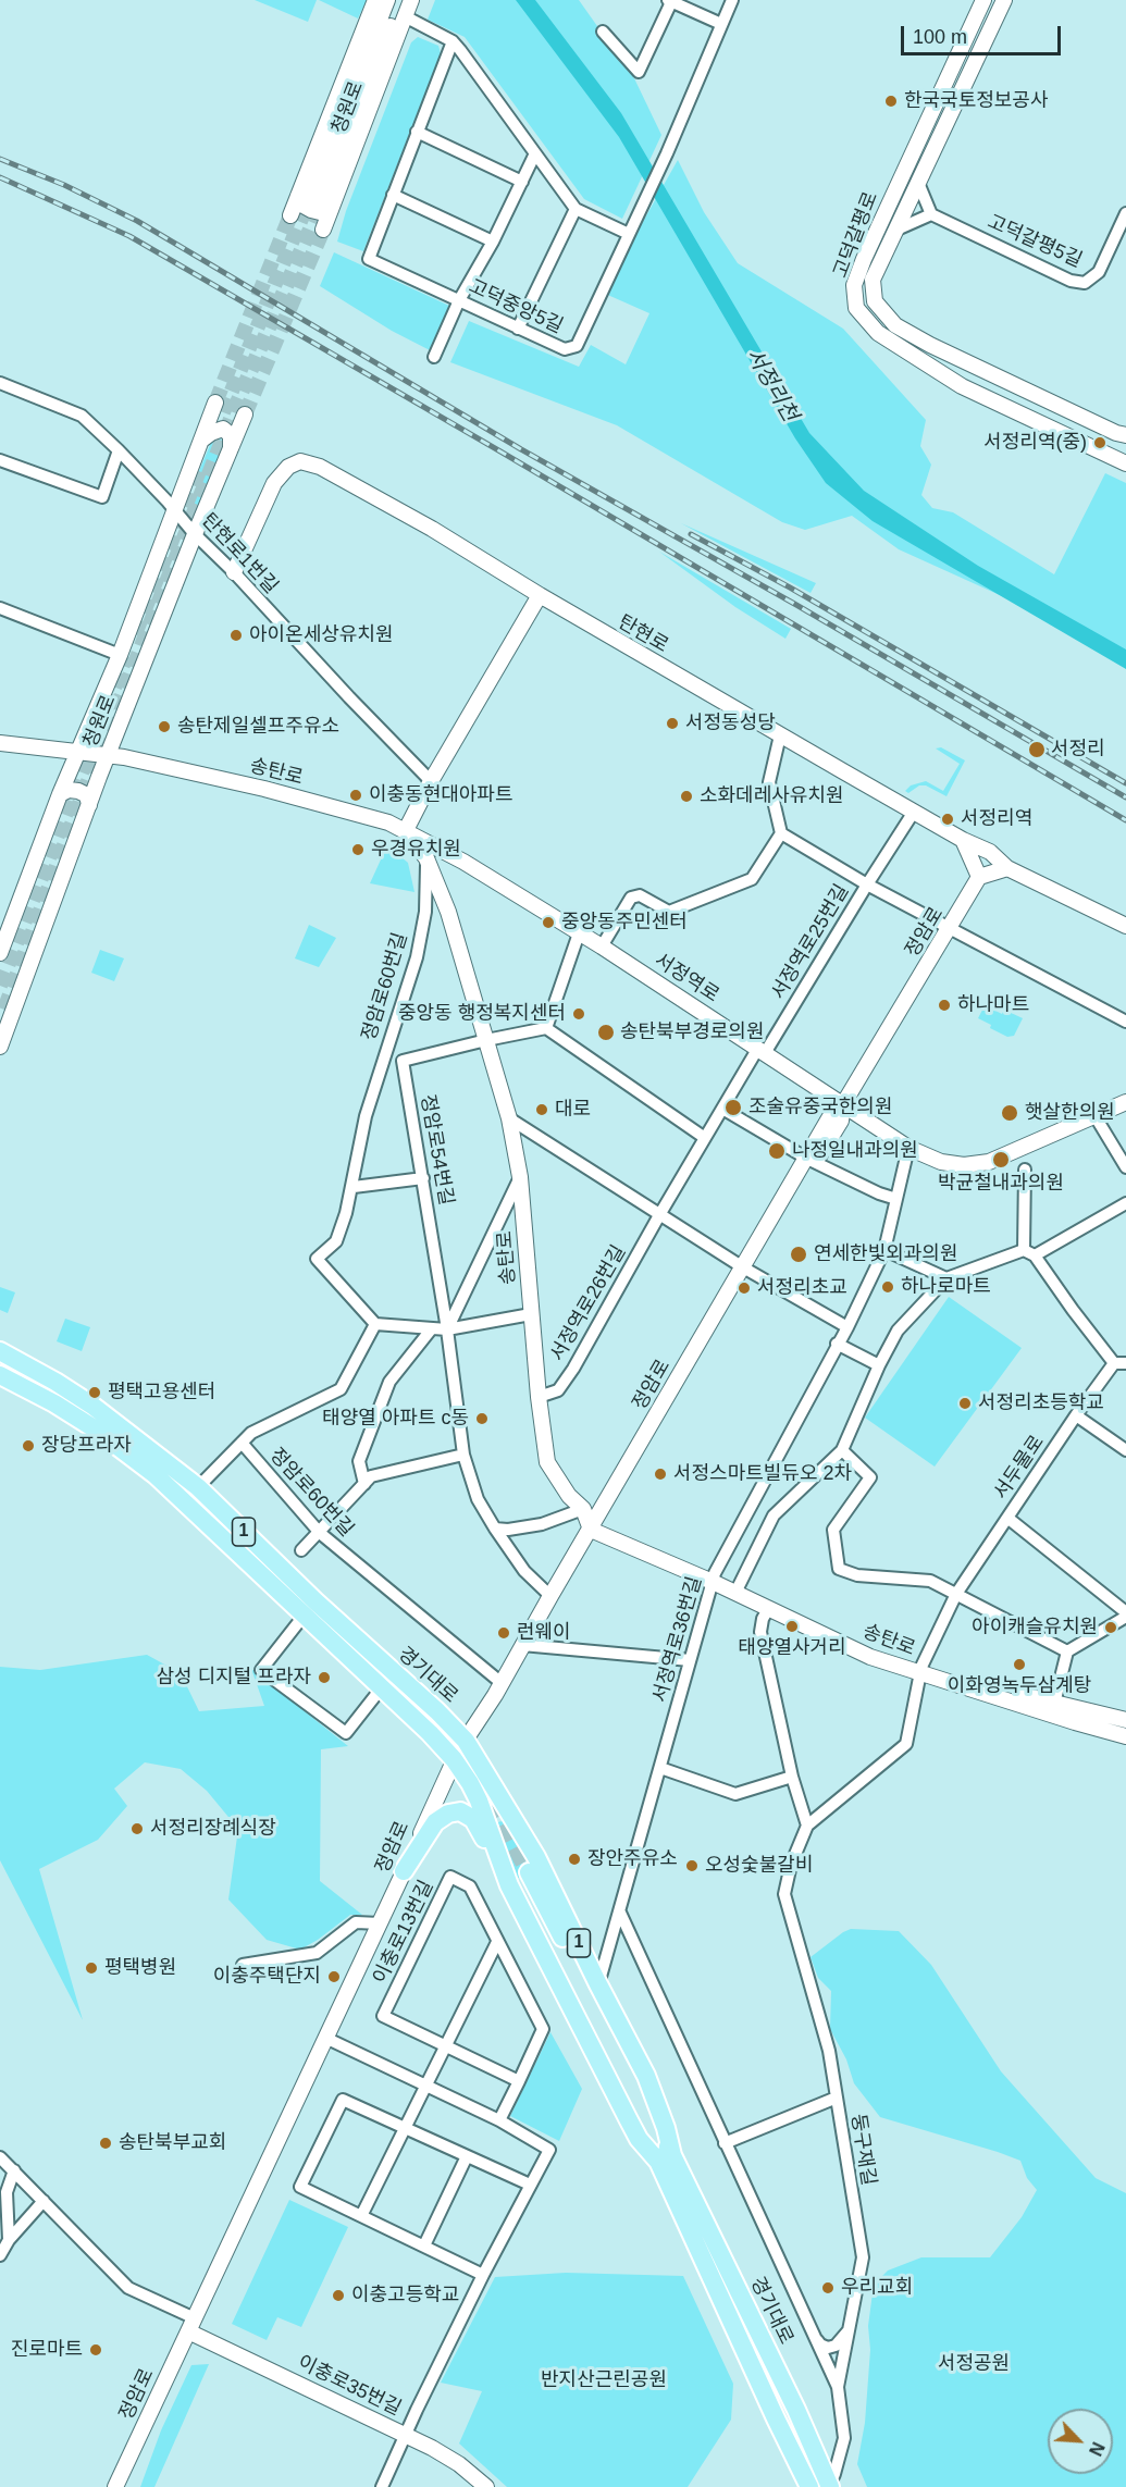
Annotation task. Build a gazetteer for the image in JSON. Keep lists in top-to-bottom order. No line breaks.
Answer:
{"streets":{"main road":["1","경기대로"],"street":["청원로","고덕갈평로","고덕갈평5길","고덕중앙5길","탄현로1번길","탄현로","송탄로","정암로","서정역로25번길","서정역로","정암로60번길","정암로54번길","서정역로26번길","서두물로","서정역로36번길","이충로13번길","둥구재길","이충로35번길"]},"crossings":[["청원로","탄현로1번길"],["청원로","송탄로"],["탄현로1번길","탄현로"],["탄현로","서정역로25번길"],["송탄로","정암로"],["송탄로","서정역로"],["송탄로","정암로60번길"],["송탄로","정암로54번길"],["송탄로","서정역로26번길"],["송탄로","서두물로"],["송탄로","서정역로36번길"],["송탄로","둥구재길"],["정암로","서정역로25번길"],["정암로","서정역로"],["정암로","정암로60번길"],["정암로","정암로54번길"],["정암로","경기대로"],["정암로","이충로35번길"],["서정역로25번길","서정역로"],["서정역로25번길","서정역로26번길"],["서정역로","서정역로26번길"],["서정역로","서정역로36번길"],["서두물로","둥구재길"],["서정역로36번길","경기대로"],["경기대로","둥구재길"]],"water":["서정리천"],"parks":["서정공원","반지산근린공원"],"places":["한국국토정보공사","서정리역(중)","아이온세상유치원","서정동성당","송탄제일셀프주유소","서정리","이충동현대아파트","소화데레사유치원","서정리역","우경유치원","중앙동주민센터","하나마트","중앙동 행정복지센터","송탄북부경로의원","조술유중국한의원","대로","햇살한의원","나정일내과의원","박균철내과의원","연세한빛외과의원","하나로마트","서정리초교","평택고용센터","서정리초등학교","태양열 아파트 c동","장당프라자","서정스마트빌듀오 2차","태양열사거리","아이캐슬유치원","런웨이","이화영녹두삼계탕","삼성 디지털 프라자","서정리장례식장","장안주유소","오성숯불갈비","평택병원","이충주택단지","송탄북부교회","우리교회","이충고등학교","진로마트"],"scale_bar":"100 m","north":"bottom right"}
